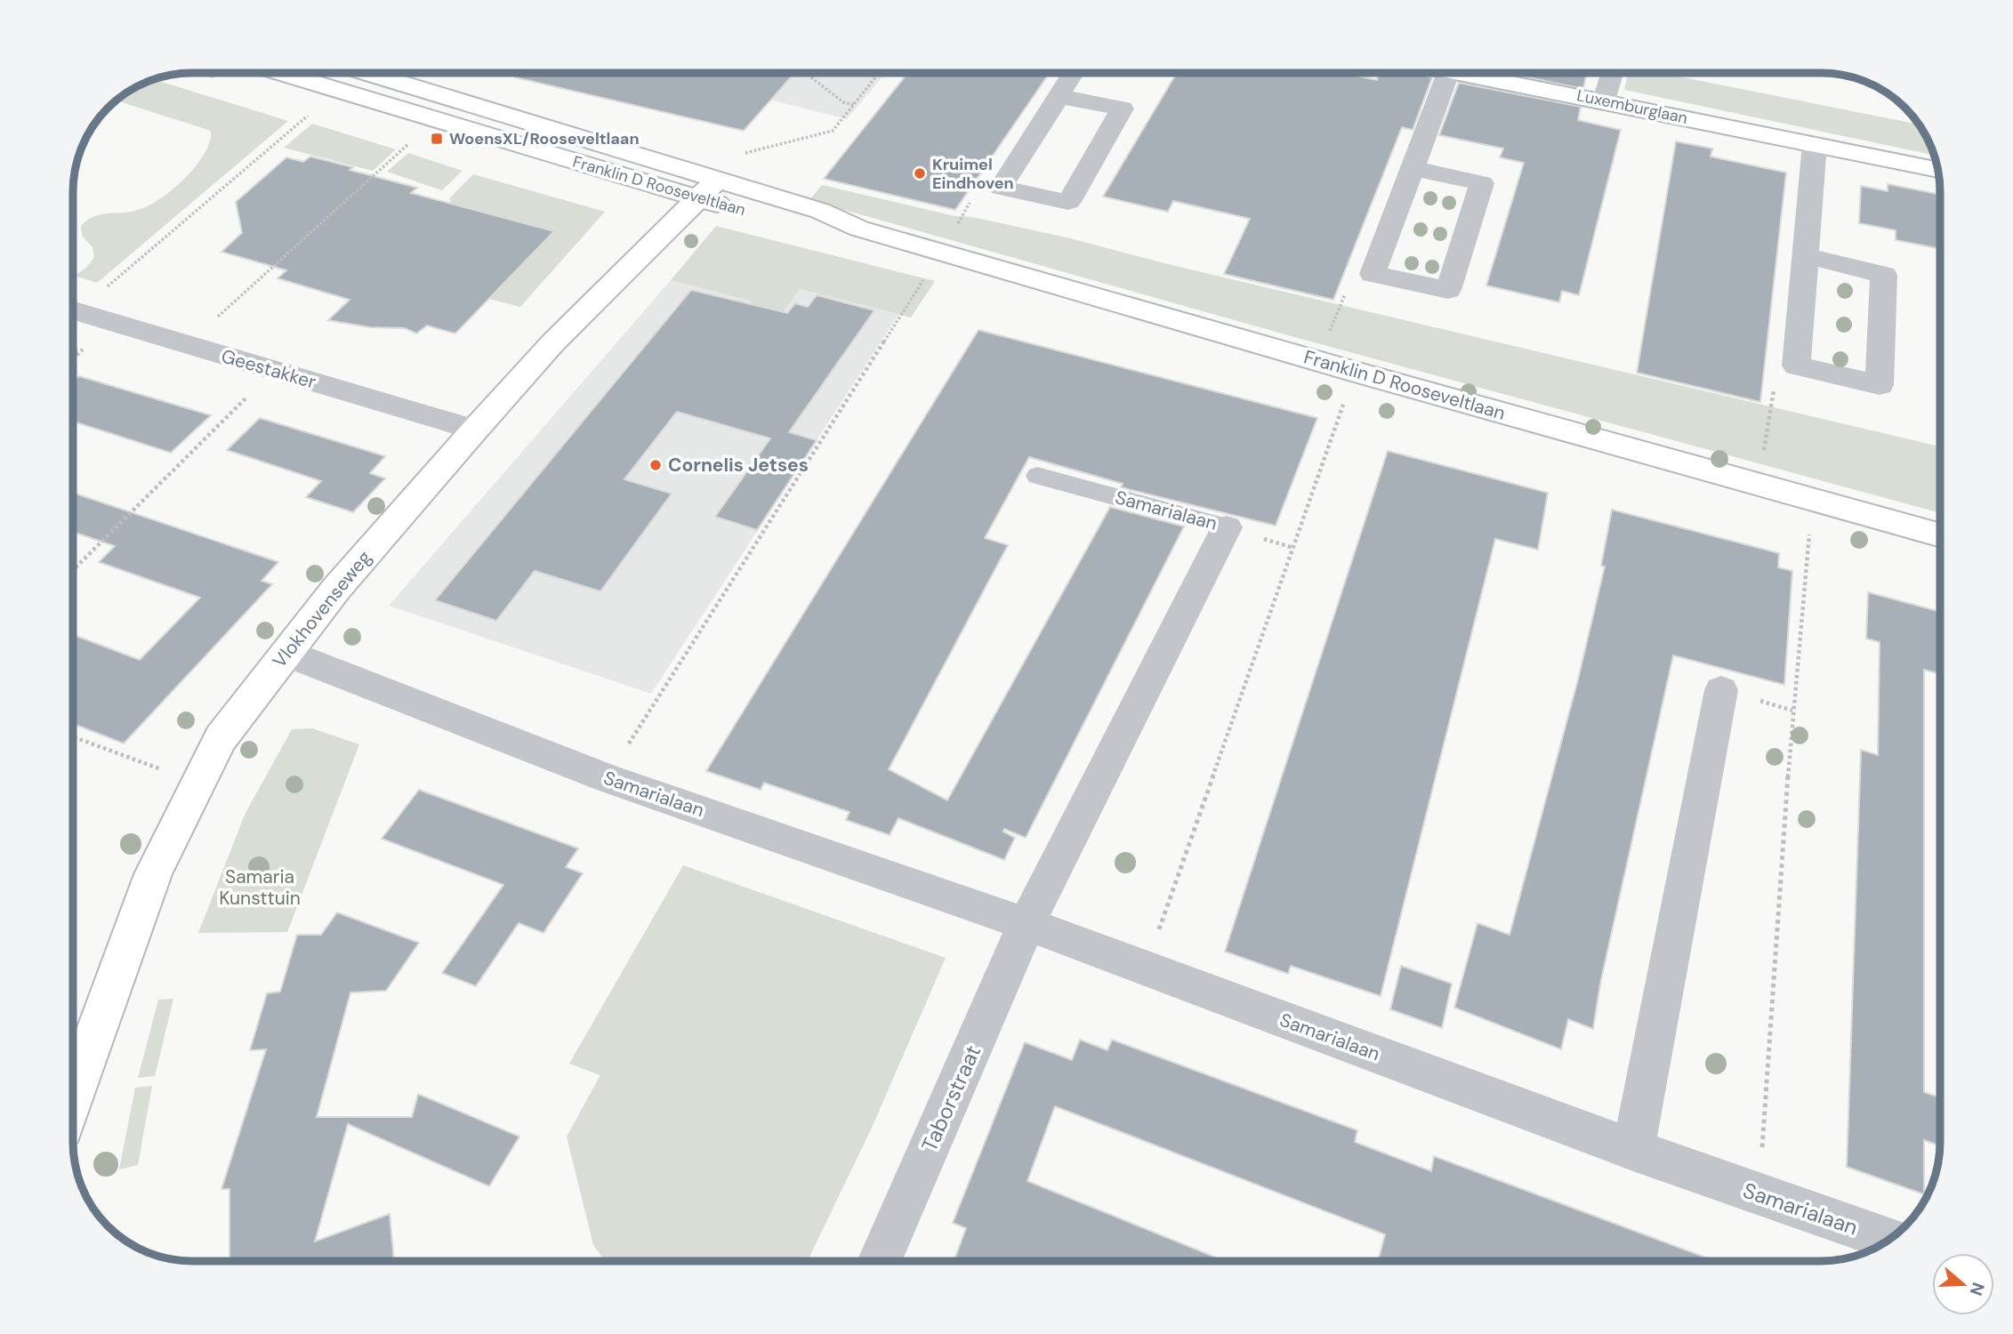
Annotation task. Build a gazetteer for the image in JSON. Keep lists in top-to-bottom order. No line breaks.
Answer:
{"streets":{"main road":["Luxemburglaan","Franklin D Rooseveltlaan","Vlokhovenseweg"],"street":["Geestakker","Samarialaan","Taborstraat"]},"crossings":[["Franklin D Rooseveltlaan","Vlokhovenseweg"],["Geestakker","Vlokhovenseweg"],["Samarialaan","Vlokhovenseweg"],["Samarialaan","Taborstraat"]],"parks":["Samaria Kunsttuin"],"places":{"transit":["WoensXL/Rooseveltlaan"],"other":["Kruimel Eindhoven","Cornelis Jetses"]},"north":"right"}
